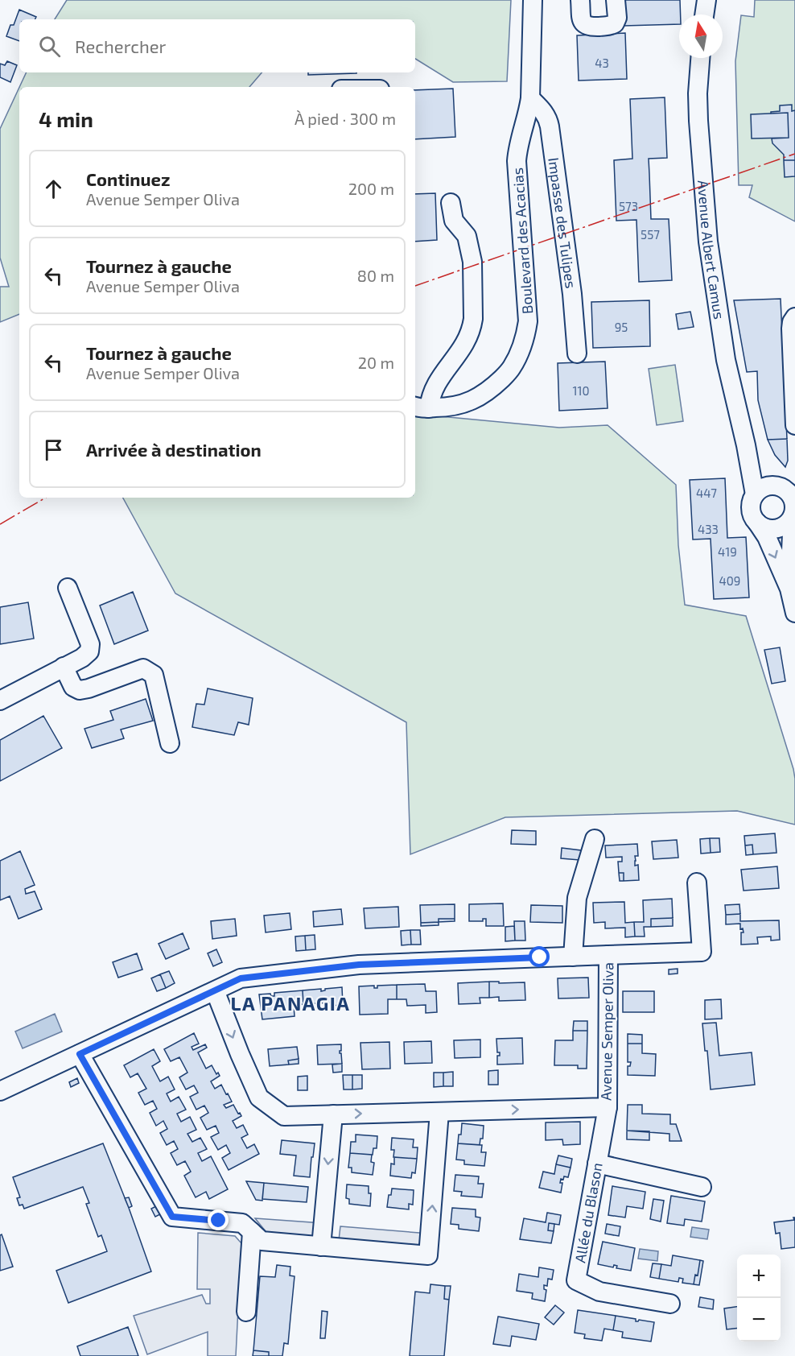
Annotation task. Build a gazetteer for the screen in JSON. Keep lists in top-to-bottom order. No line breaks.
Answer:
{"streets":{"street":["Impasse des Tulipes","Boulevard des Acacias","Avenue Albert Camus","Avenue Semper Oliva","Allée du Blason"]},"crossings":[["Impasse des Tulipes","Boulevard des Acacias"],["Avenue Semper Oliva","Allée du Blason"]],"districts":["LA PANAGIA"],"house_numbers":["43","573","557","95","110","447","433","419","409"],"north":"top","page":{"search":"Rechercher","heading":["4 min","À pied · 300 m"],"list":[["Continuez","Avenue Semper Oliva","200 m"],["Tournez à gauche","Avenue Semper Oliva","80 m"],["Tournez à gauche","Avenue Semper Oliva","20 m"],"Arrivée à destination"],"map_buttons":["+","−"]}}
